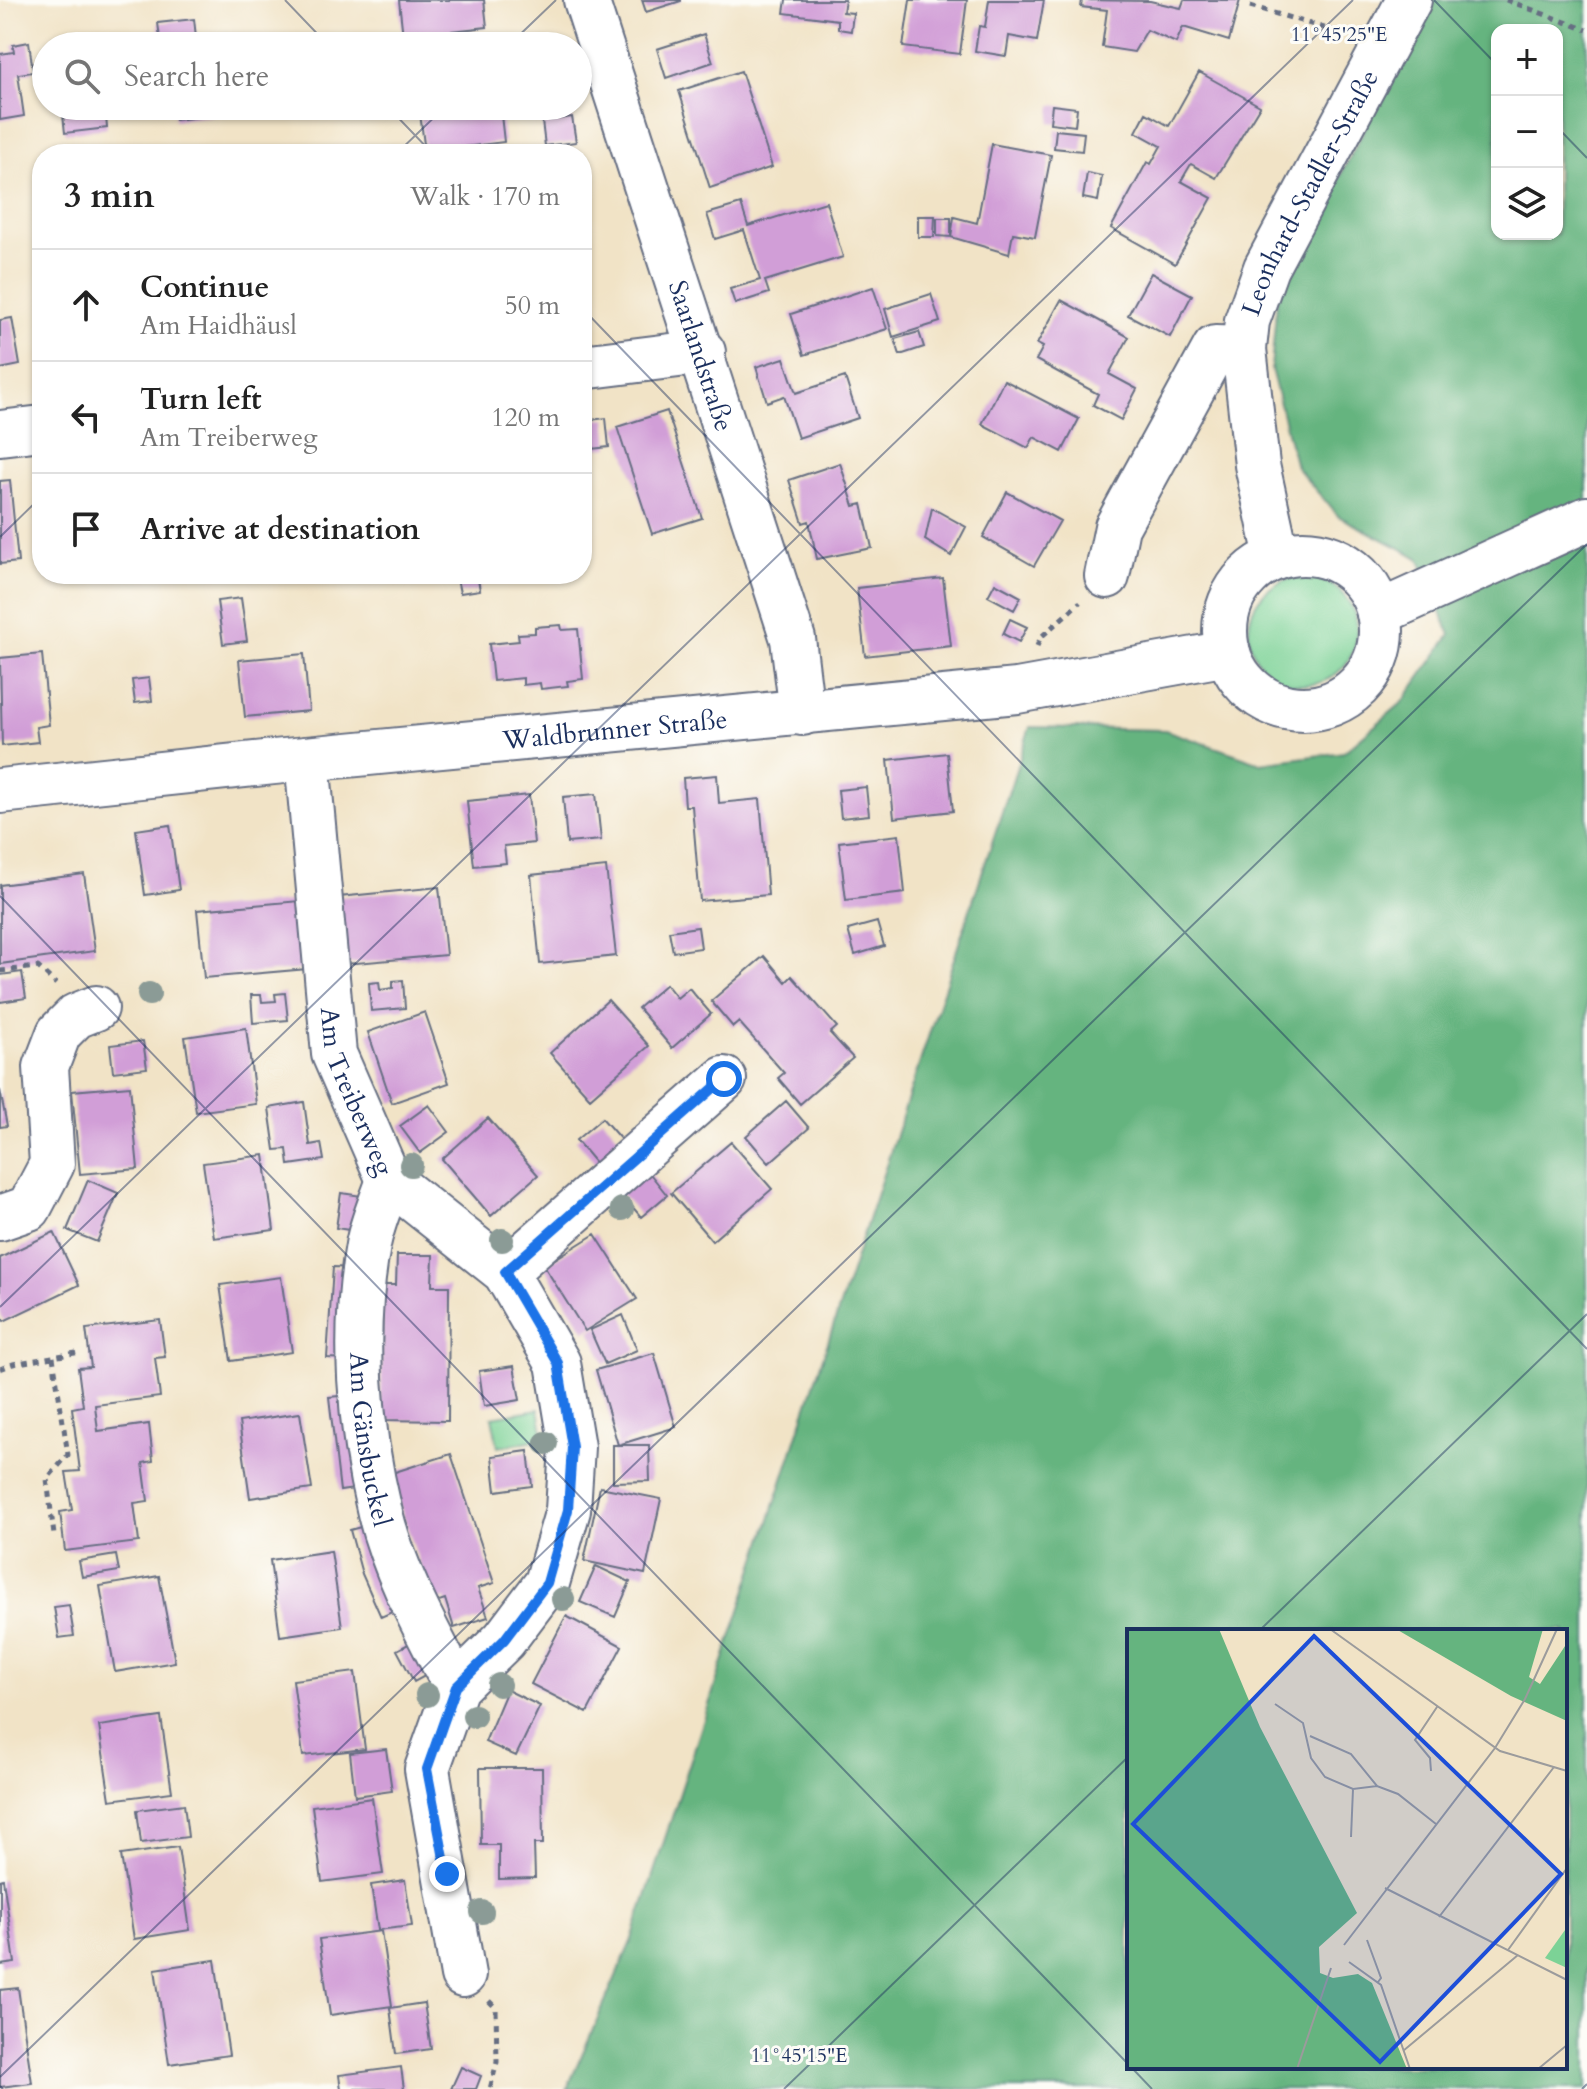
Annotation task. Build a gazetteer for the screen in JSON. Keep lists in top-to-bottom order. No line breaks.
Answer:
{"streets":{"street":["Leonhard-Stadler-Straße","Saarlandstraße","Waldbrunner Straße","Am Treiberweg","Am Gänsbuckel"]},"crossings":[["Leonhard-Stadler-Straße","Waldbrunner Straße"],["Saarlandstraße","Waldbrunner Straße"],["Waldbrunner Straße","Am Treiberweg"],["Am Treiberweg","Am Gänsbuckel"]],"page":{"map_buttons":["+","−"],"search":"Search here","heading":["3 min","Walk · 170 m"],"list":[["Continue","Am Haidhäusl","50 m"],["Turn left","Am Treiberweg","120 m"],"Arrive at destination"]},"coordinates":["11°45'25\"E","11°45'15\"E"]}
